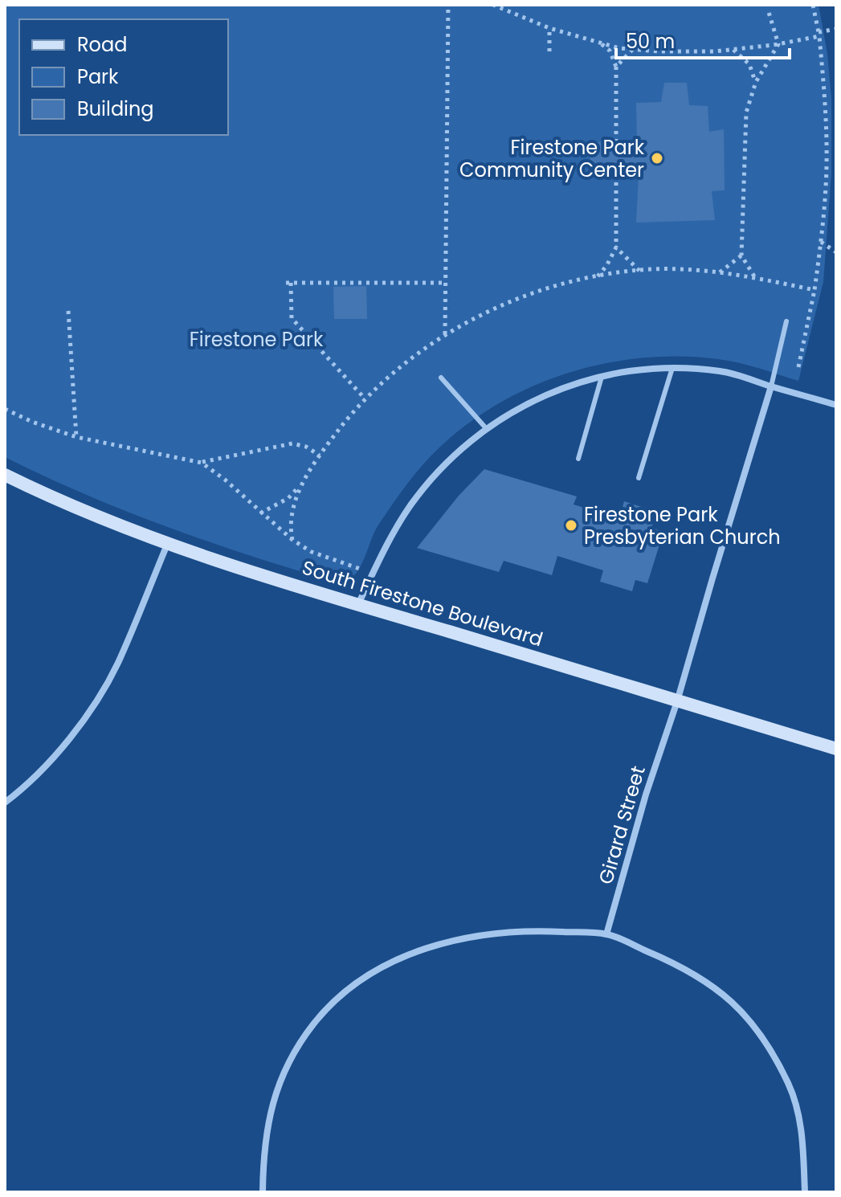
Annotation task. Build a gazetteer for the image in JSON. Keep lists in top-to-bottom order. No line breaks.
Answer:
{"streets":{"street":["South Firestone Boulevard","Girard Street"]},"crossings":[["South Firestone Boulevard","Girard Street"]],"parks":["Firestone Park"],"places":["Firestone Park Community Center","Firestone Park Presbyterian Church"],"legend":["Road","Park","Building"],"scale_bar":"50 m"}
